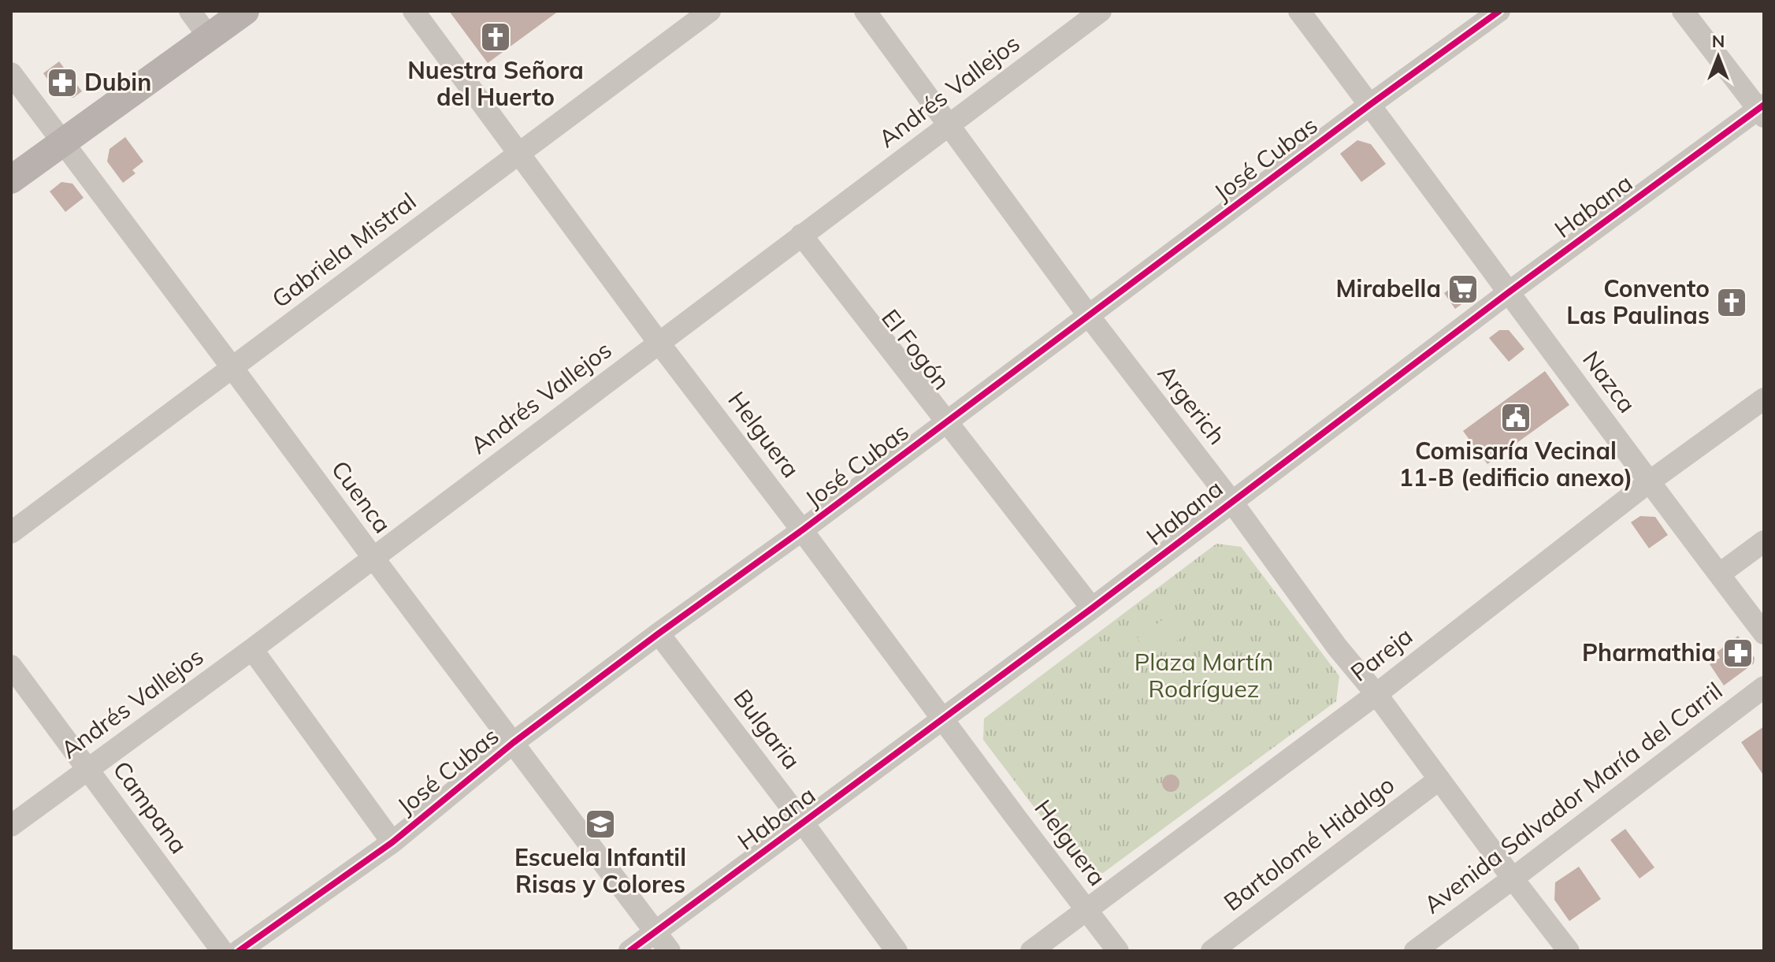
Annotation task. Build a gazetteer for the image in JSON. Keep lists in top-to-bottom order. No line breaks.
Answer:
{"streets":{"street":["Andrés Vallejos","José Cubas","Habana","Gabriela Mistral","El Fogón","Nazca","Argerich","Helguera","Cuenca","Pareja","Bulgaria","Avenida Salvador María del Carril","Campana","Bartolomé Hidalgo"]},"crossings":[["Andrés Vallejos","El Fogón"],["Andrés Vallejos","Argerich"],["Andrés Vallejos","Helguera"],["Andrés Vallejos","Cuenca"],["Andrés Vallejos","Campana"],["José Cubas","El Fogón"],["José Cubas","Nazca"],["José Cubas","Argerich"],["José Cubas","Helguera"],["José Cubas","Cuenca"],["José Cubas","Bulgaria"],["Habana","El Fogón"],["Habana","Nazca"],["Habana","Argerich"],["Habana","Helguera"],["Habana","Cuenca"],["Habana","Bulgaria"],["Gabriela Mistral","Helguera"],["Gabriela Mistral","Cuenca"],["Nazca","Pareja"],["Argerich","Pareja"],["Argerich","Avenida Salvador María del Carril"],["Argerich","Bartolomé Hidalgo"],["Helguera","Pareja"]],"parks":["Plaza Martín Rodríguez"],"places":{"church":["Nuestra Señora del Huerto","Convento Las Paulinas"],"pharmacy":["Dubin","Pharmathia"],"supermarket":["Mirabella"],"public building":["Comisaría Vecinal 11-B (edificio anexo)"],"school or university":["Escuela Infantil Risas y Colores"]},"north":"top"}
